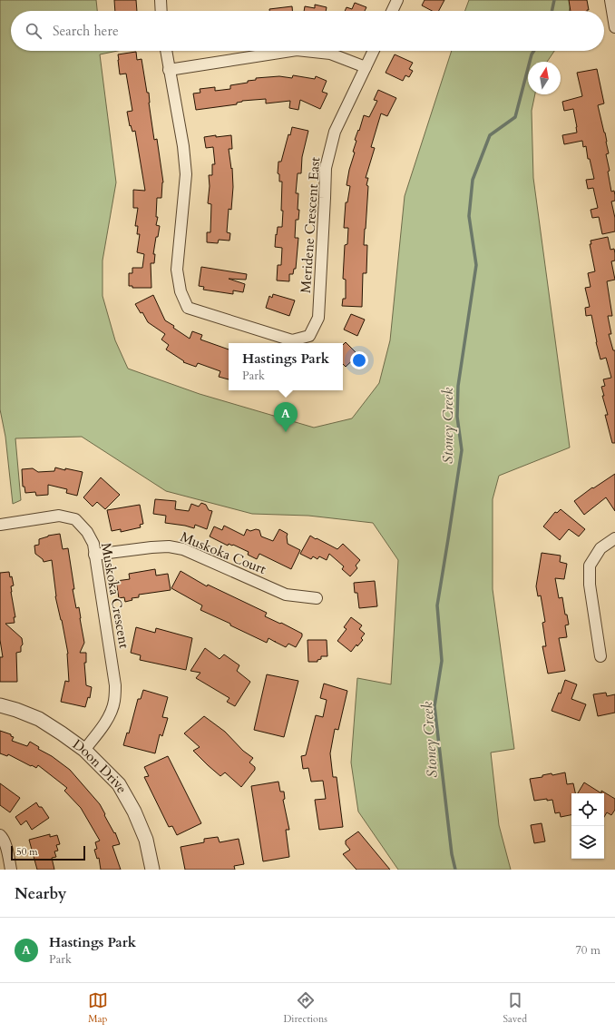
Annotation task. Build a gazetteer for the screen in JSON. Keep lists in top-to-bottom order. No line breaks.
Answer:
{"streets":{"street":["Meridene Crescent East","Muskoka Court","Muskoka Crescent","Doon Drive"]},"crossings":[["Muskoka Court","Muskoka Crescent"],["Muskoka Crescent","Doon Drive"]],"water":["Stoney Creek"],"scale_bar":"50 m","north":"top","page":{"search":"Search here","popup":["Hastings Park","Park"],"pins":"A","scale":"50 m","heading":"Nearby","list":[{"mark":"A","name":"Hastings Park","note":"Park","value":"70 m"}],"nav":["Map","Directions","Saved"]}}
